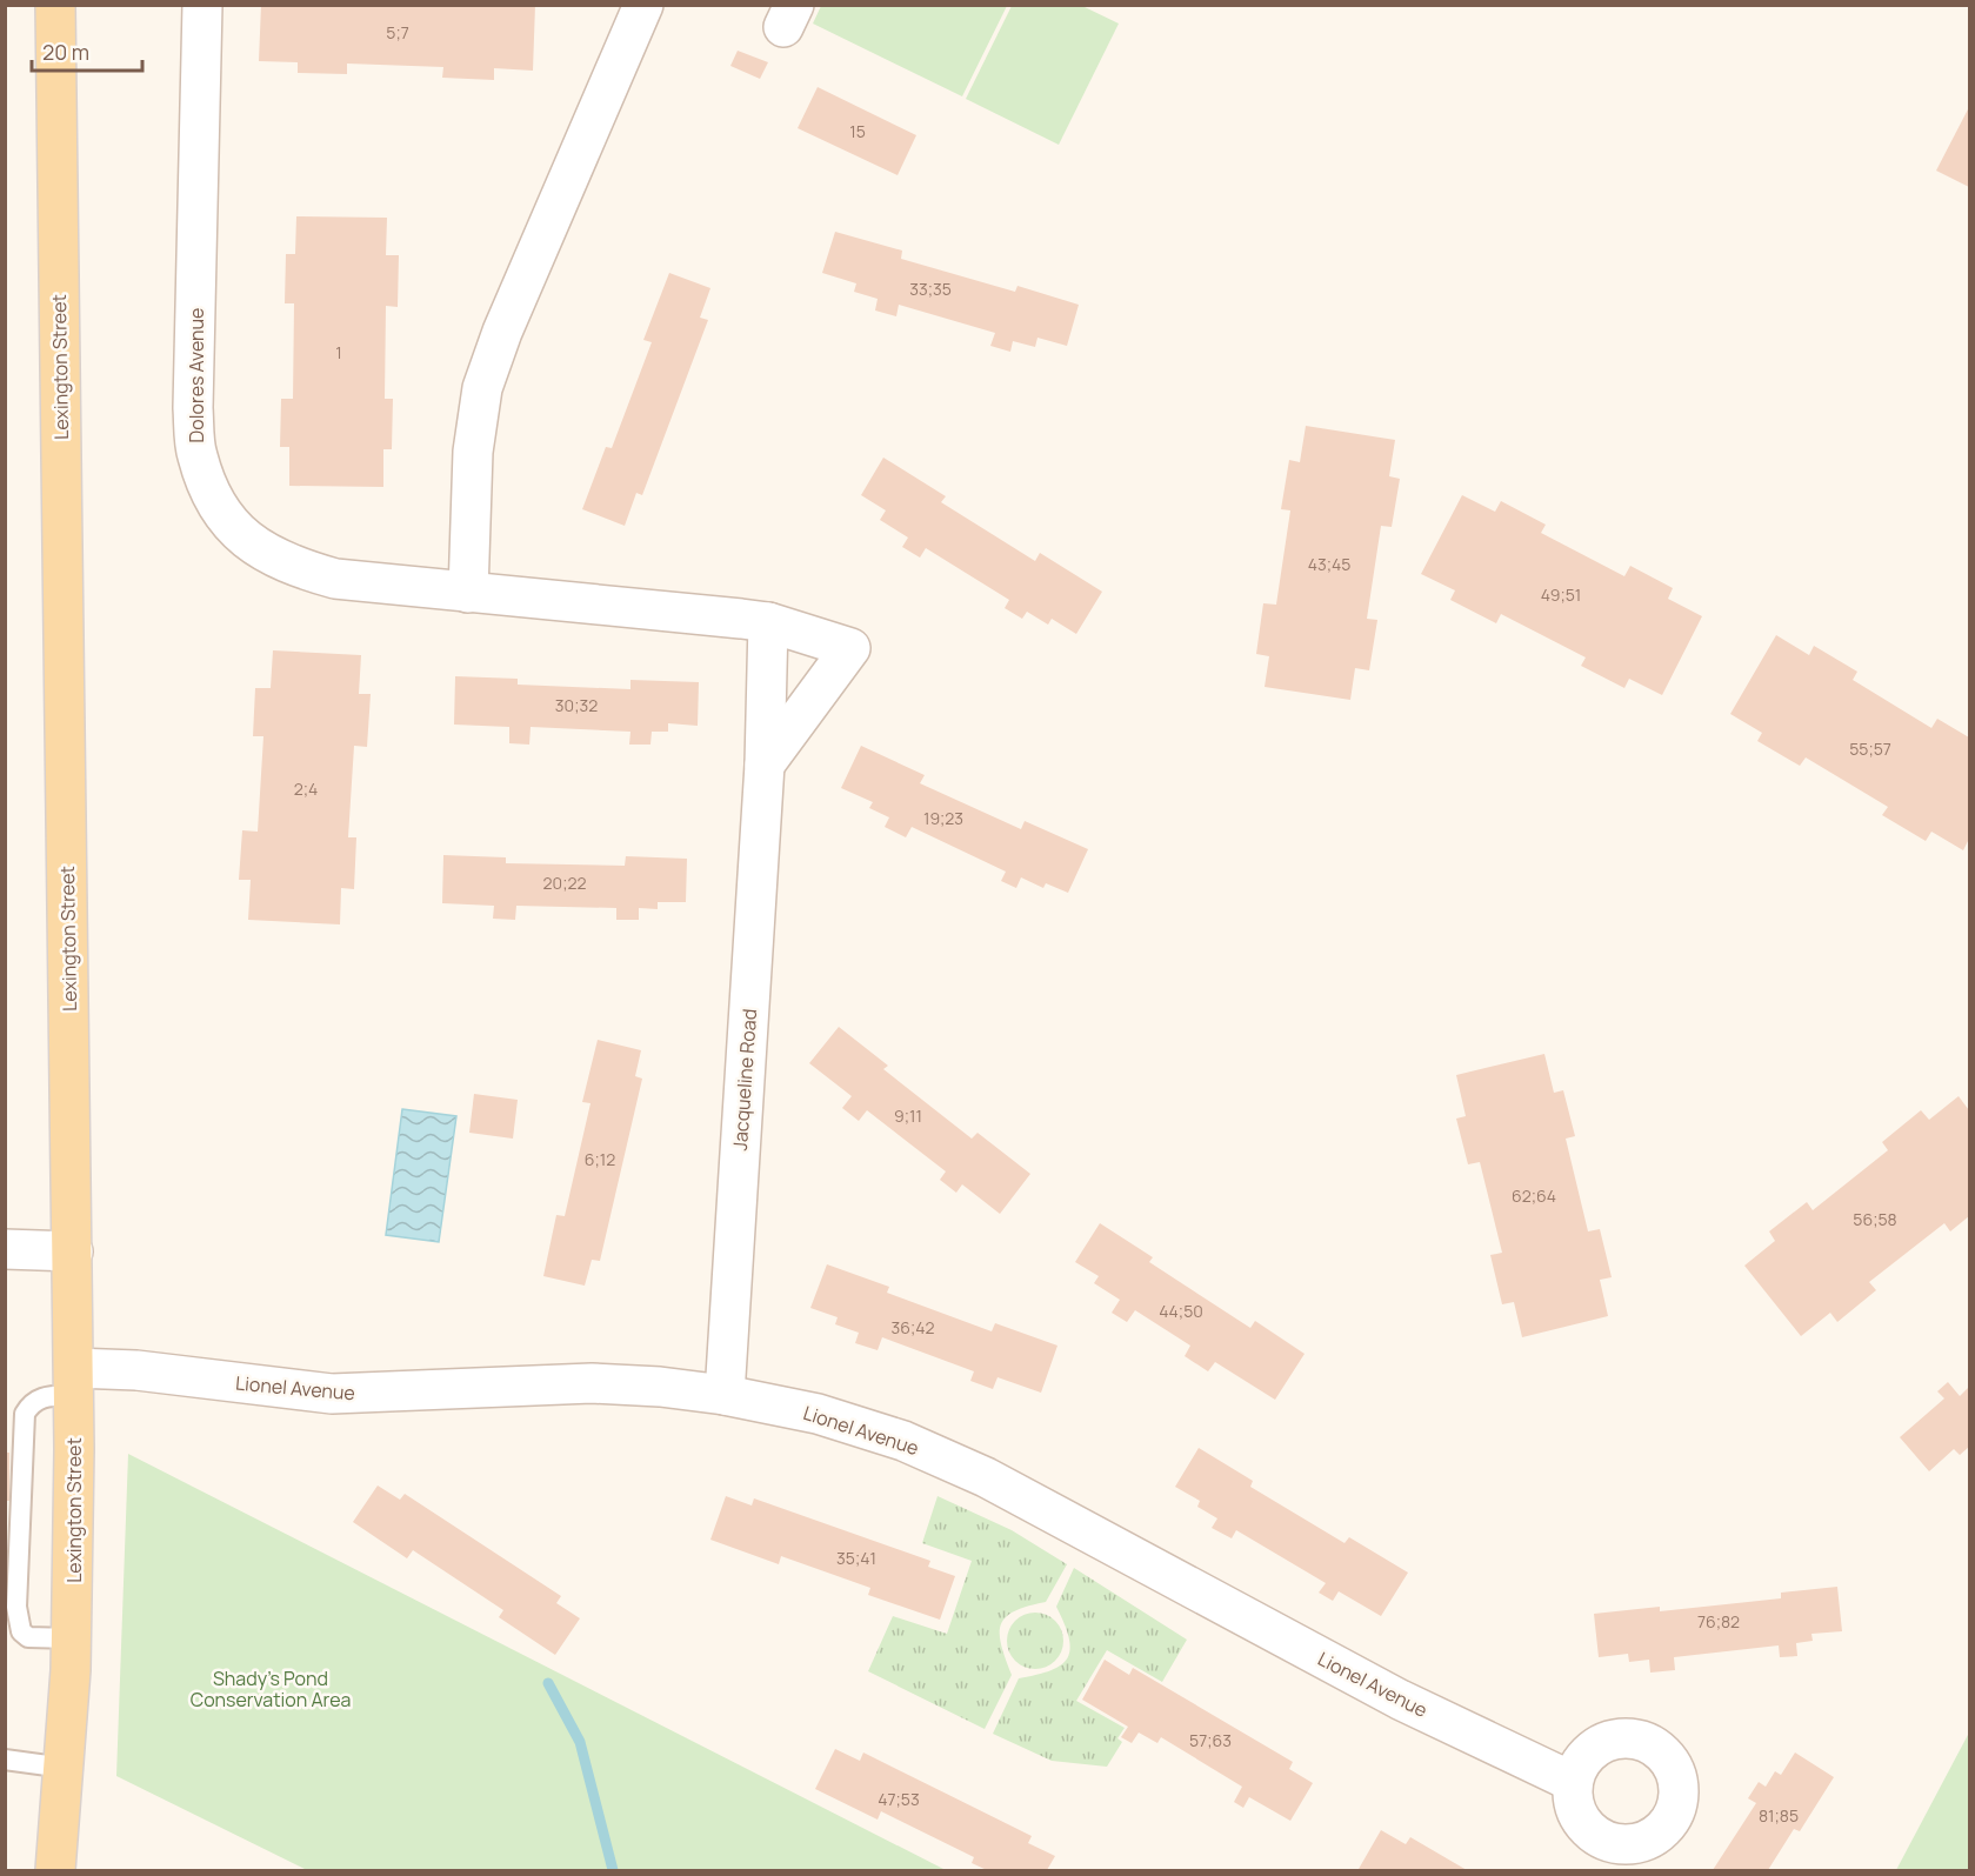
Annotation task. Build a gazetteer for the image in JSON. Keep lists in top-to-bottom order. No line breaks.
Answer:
{"streets":{"main road":["Lexington Street"],"street":["Dolores Avenue","Jacqueline Road","Lionel Avenue"]},"crossings":[["Lexington Street","Lionel Avenue"],["Dolores Avenue","Jacqueline Road"],["Jacqueline Road","Lionel Avenue"]],"parks":["Shady's Pond Conservation Area"],"house_numbers":["5;7","15","33;35","1","43;45","49;51","30;32","55;57","2;4","19;23","20;22","9;11","6;12","62;64","56;58","44;50","36;42","35;41","76;82","57;63","47;53","81;85"],"scale_bar":"20 m"}
